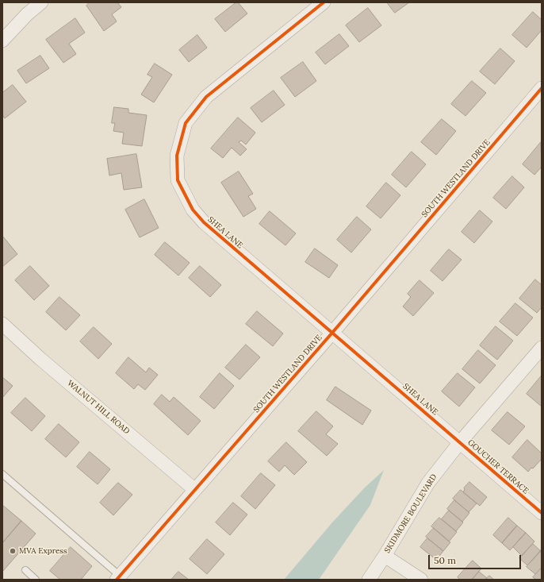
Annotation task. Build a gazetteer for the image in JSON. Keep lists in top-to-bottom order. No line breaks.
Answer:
{"streets":{"street":["SOUTH WESTLAND DRIVE","SHEA LANE","WALNUT HILL ROAD","GOUCHER TERRACE","SKIDMORE BOULEVARD"]},"crossings":[["SOUTH WESTLAND DRIVE","SHEA LANE"],["SOUTH WESTLAND DRIVE","WALNUT HILL ROAD"],["SHEA LANE","GOUCHER TERRACE"],["SHEA LANE","SKIDMORE BOULEVARD"],["GOUCHER TERRACE","SKIDMORE BOULEVARD"]],"places":["MVA Express"],"scale_bar":"50 m"}
